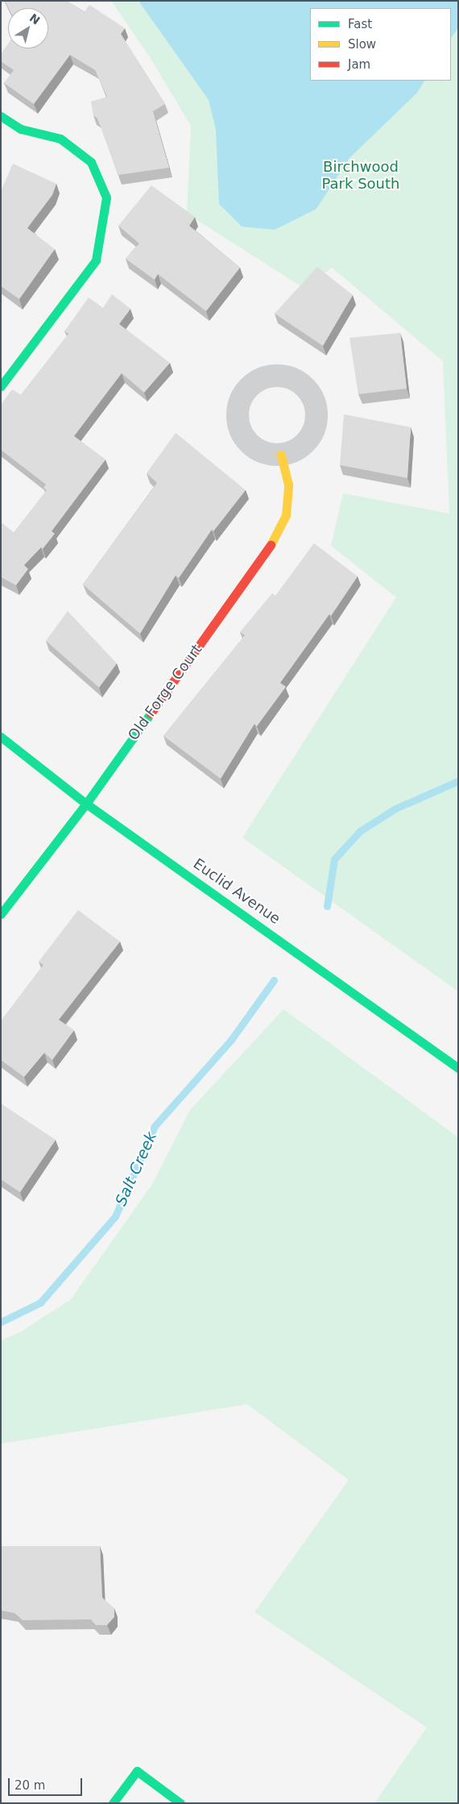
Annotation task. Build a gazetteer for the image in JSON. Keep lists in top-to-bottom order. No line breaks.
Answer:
{"streets":{"street":["Old Forge Court","Euclid Avenue"]},"crossings":[["Old Forge Court","Euclid Avenue"]],"water":["Salt Creek"],"parks":["Birchwood Park South"],"legend":["Fast","Slow","Jam"],"scale_bar":"20 m","north":"top right"}
